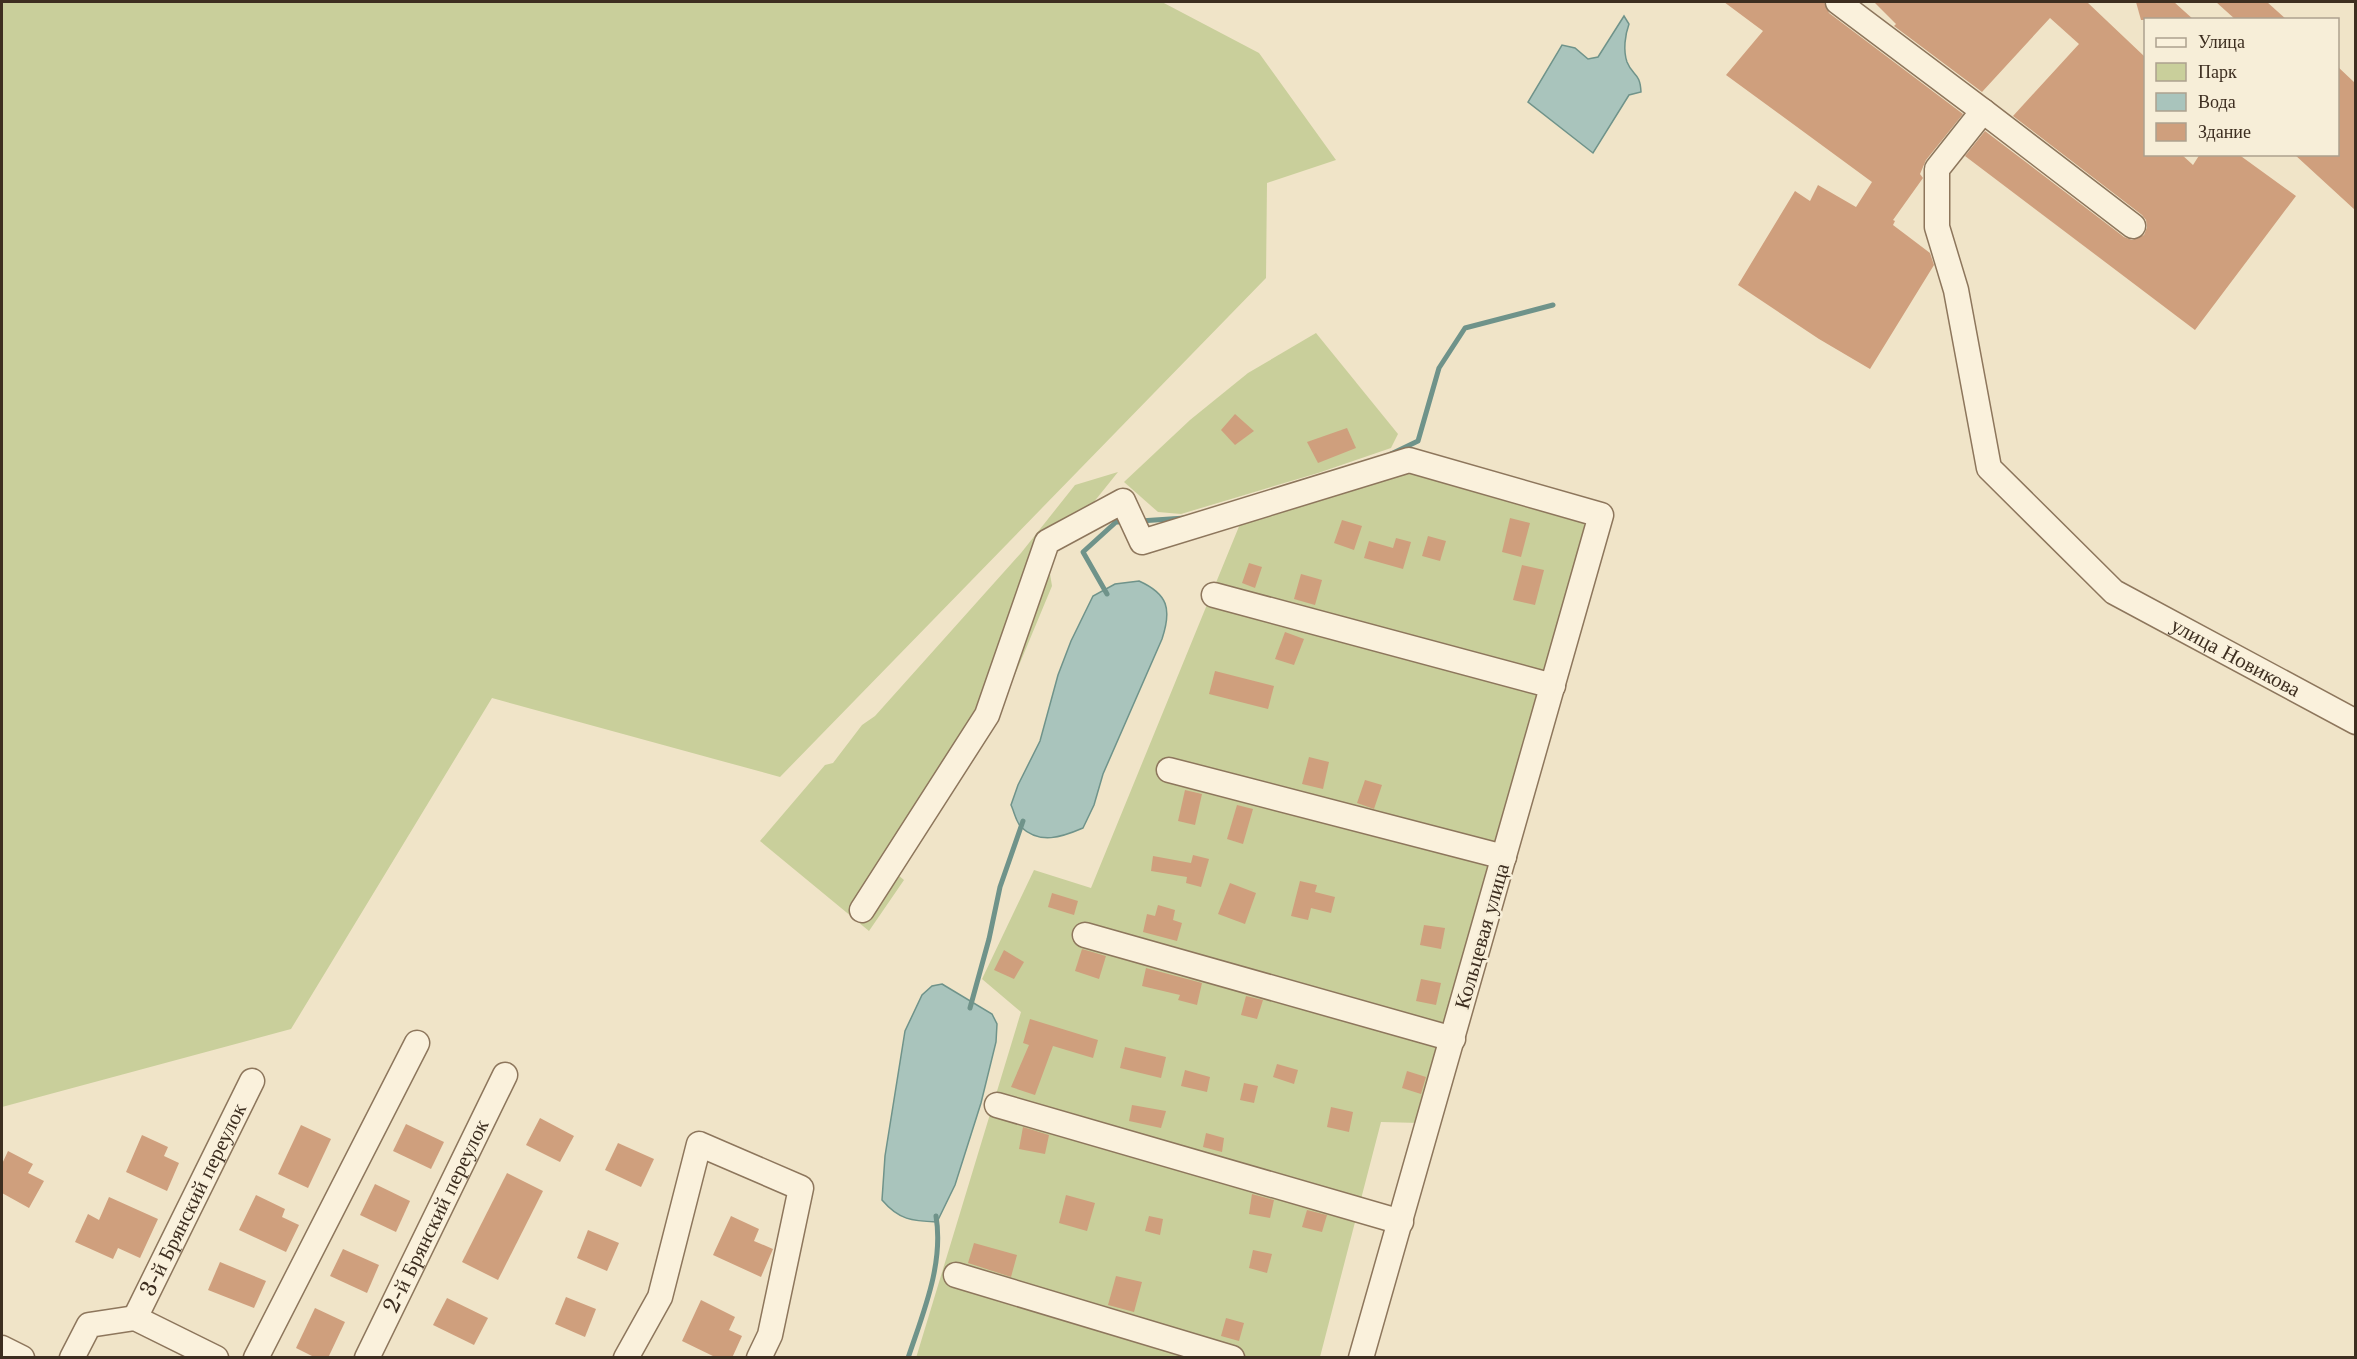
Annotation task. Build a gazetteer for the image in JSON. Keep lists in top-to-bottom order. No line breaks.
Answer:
{"streets":{"street":["улица Новикова","Кольцевая улица","3-й Брянский переулок","2-й Брянский переулок"]},"legend":["Улица","Парк","Вода","Здание"]}
